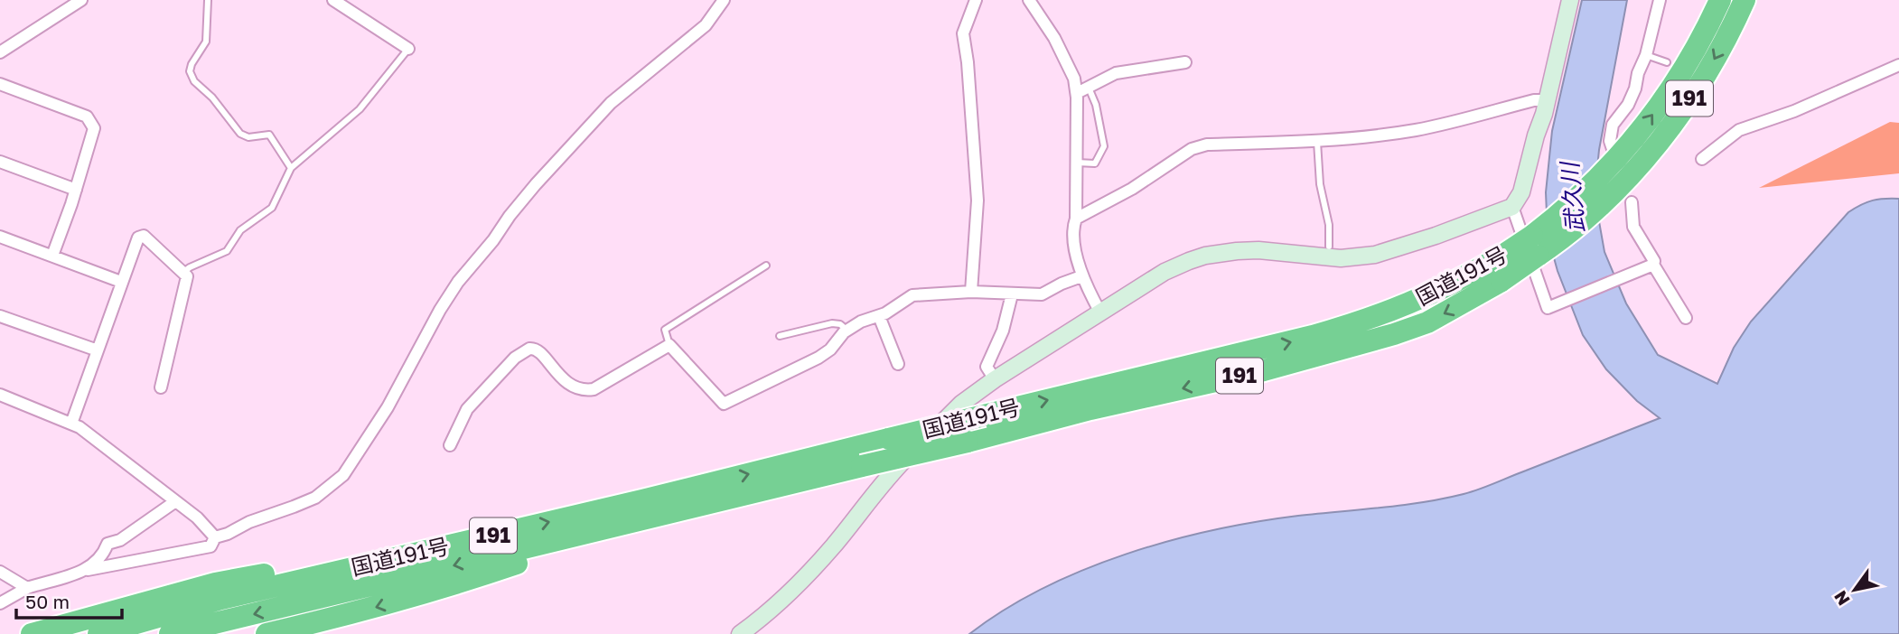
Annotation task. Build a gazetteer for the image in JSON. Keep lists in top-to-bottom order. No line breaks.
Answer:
{"streets":{"highway":["191","国道191号"]},"water":["武久川"],"scale_bar":"50 m","north":"bottom left"}
